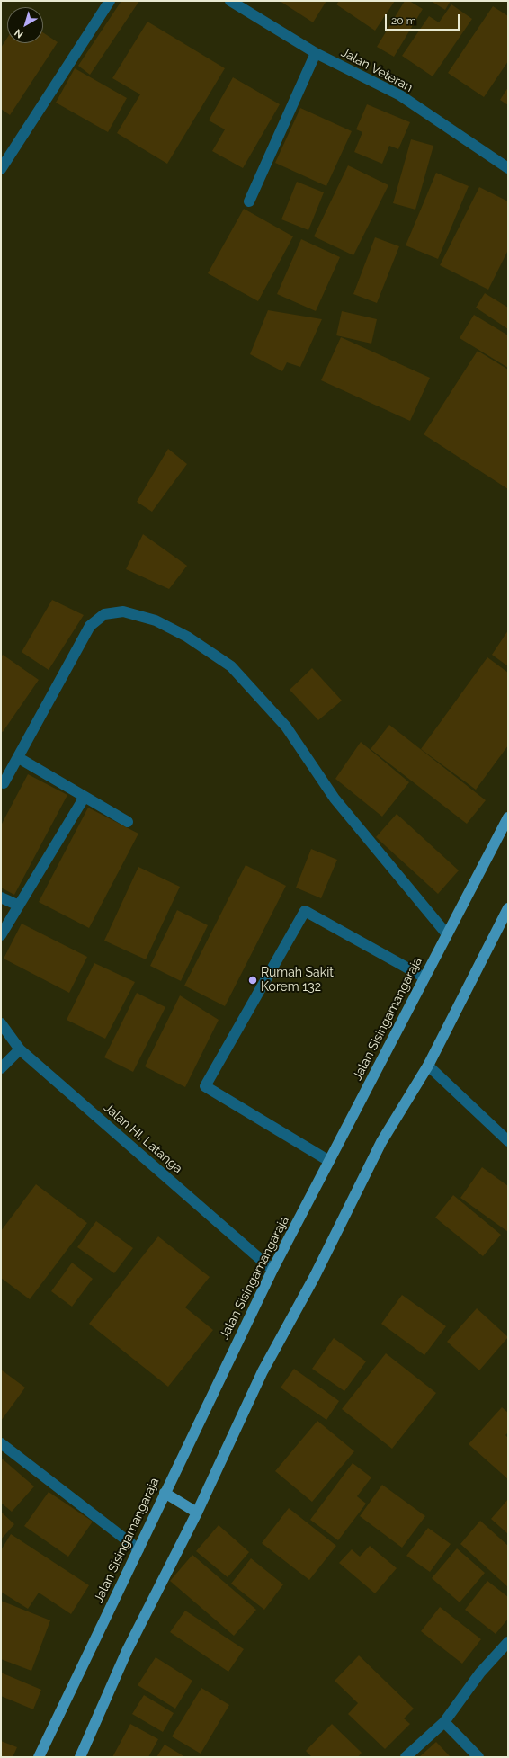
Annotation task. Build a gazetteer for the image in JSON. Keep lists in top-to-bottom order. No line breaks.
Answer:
{"streets":{"main road":["Jalan Sisingamangaraja"],"street":["Jalan Veteran","Jalan HI. Latanga"]},"crossings":[["Jalan Sisingamangaraja","Jalan HI. Latanga"]],"places":["Rumah Sakit Korem 132"],"scale_bar":"20 m","north":"bottom left"}
